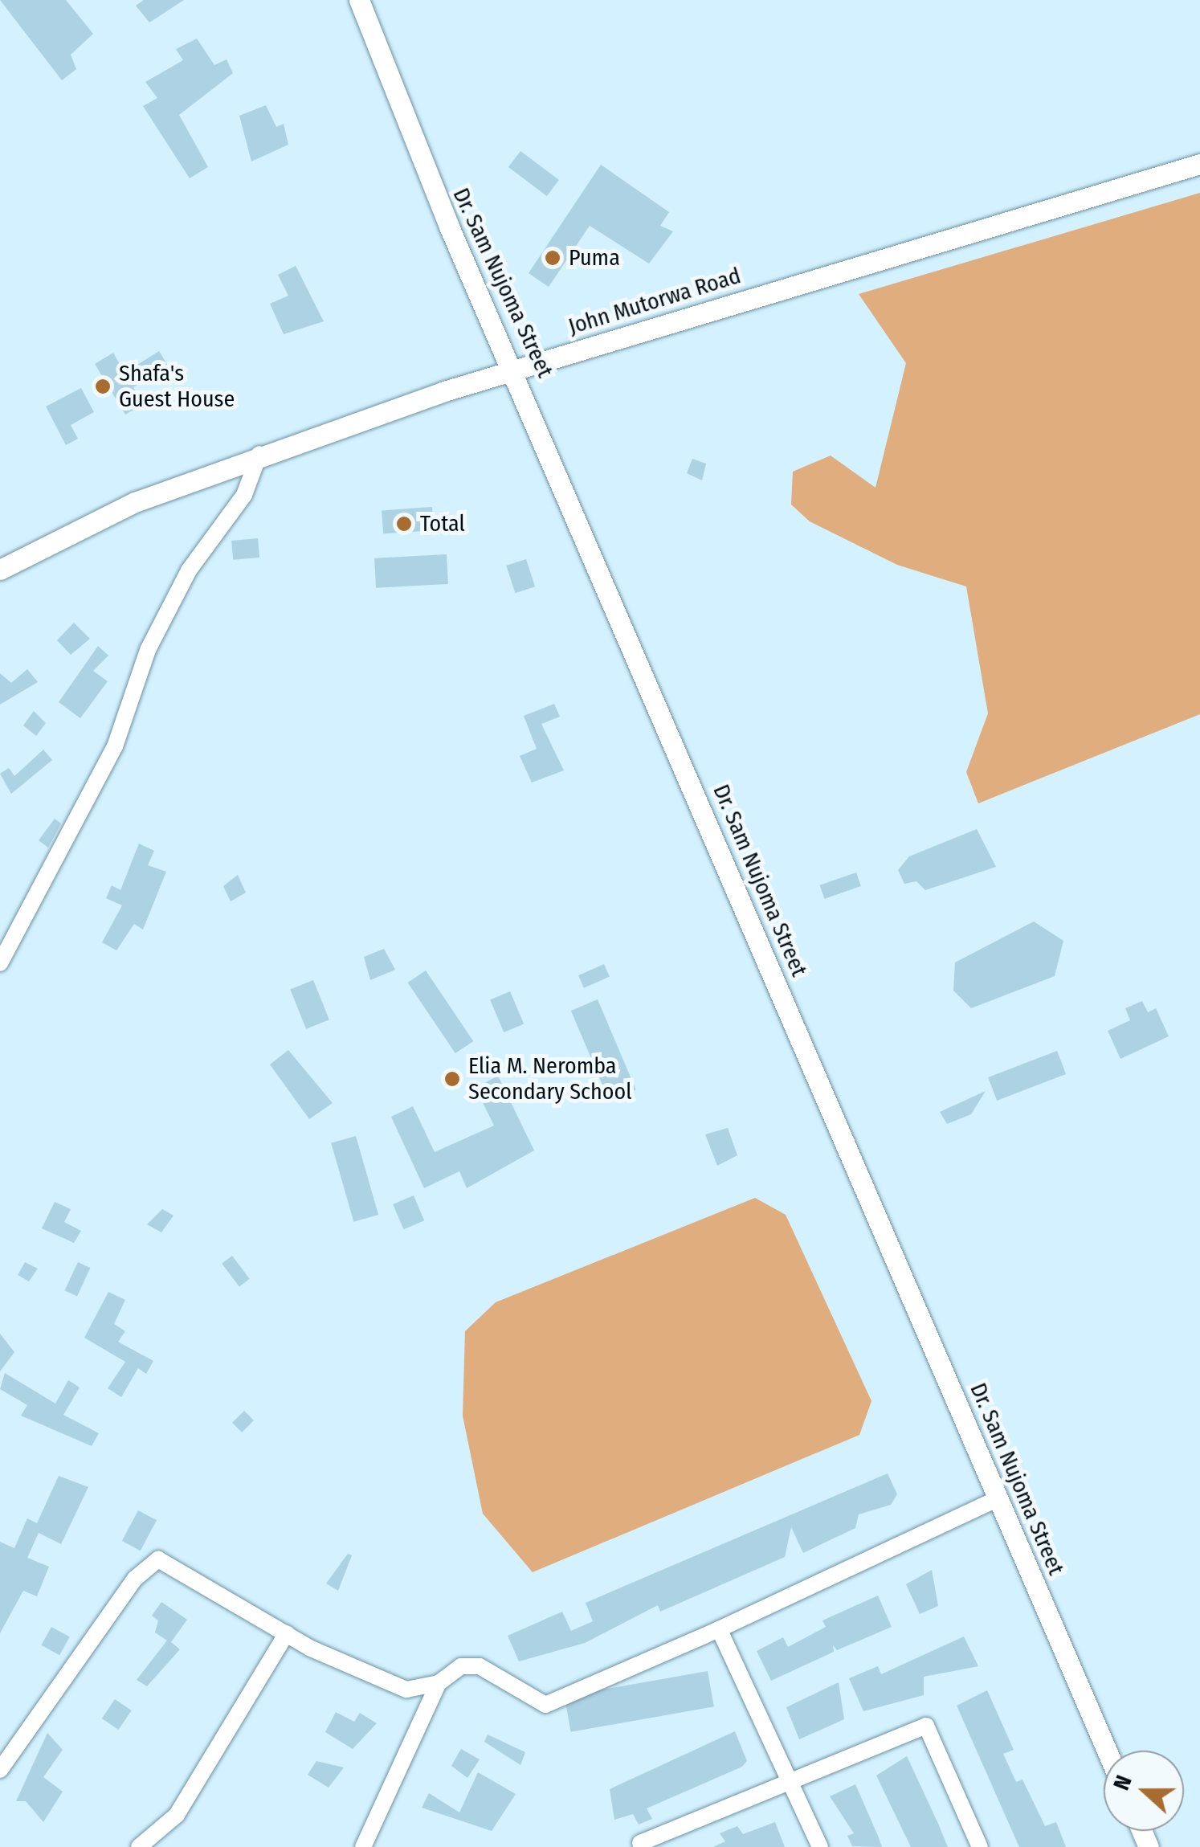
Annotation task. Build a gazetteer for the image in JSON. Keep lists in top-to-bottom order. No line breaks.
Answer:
{"streets":{"street":["Dr. Sam Nujoma Street","John Mutorwa Road"]},"crossings":[["Dr. Sam Nujoma Street","John Mutorwa Road"]],"places":["Puma","Shafa's Guest House","Total","Elia M. Neromba Secondary School"],"north":"left"}
